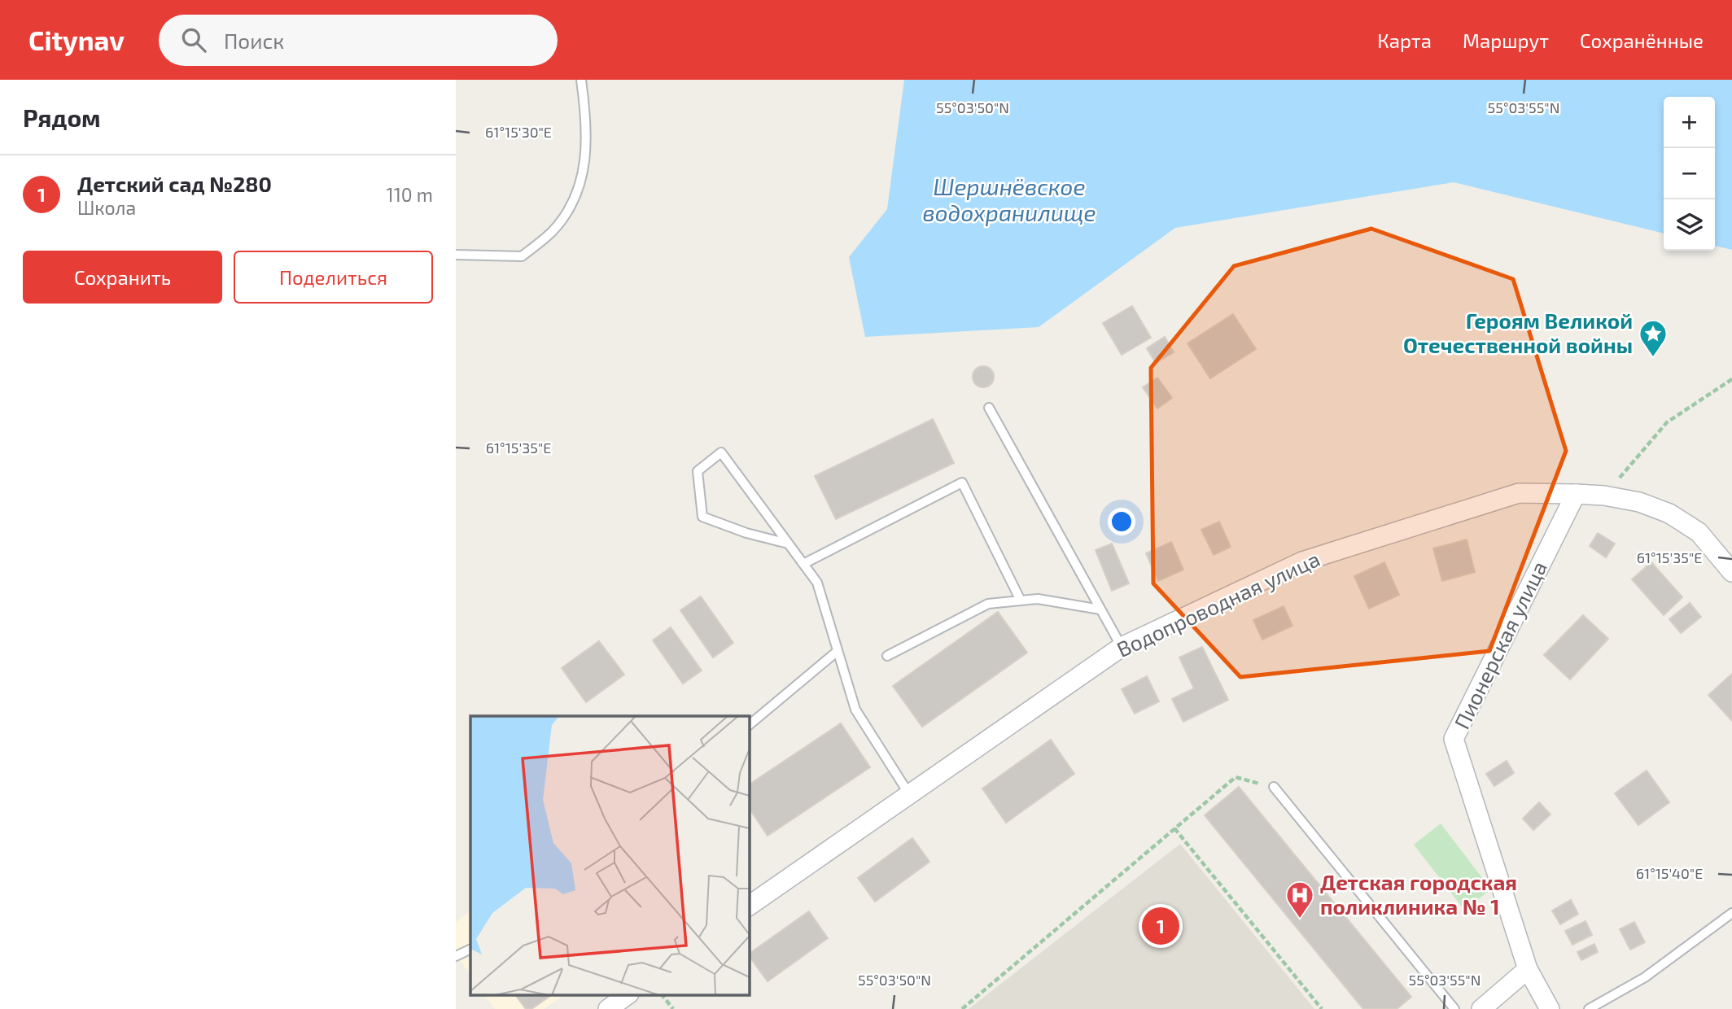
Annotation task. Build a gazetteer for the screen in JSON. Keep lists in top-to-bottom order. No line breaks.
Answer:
{"streets":{"street":["Водопроводная улица","Пионерская улица"]},"crossings":[["Водопроводная улица","Пионерская улица"]],"water":["Шершнёвское водохранилище"],"places":{"place":["Героям Великой Отечественной войны"],"hospital":["Детская городская поликлиника № 1"]},"page":{"header":"Citynav","search":"Поиск","nav":["Карта","Маршрут","Сохранённые"],"heading":"Рядом","map_buttons":["+","−"],"list":[{"mark":"1","name":"Детский сад №280","note":"Школа","value":"110 m"}],"buttons":["Сохранить","Поделиться"],"pins":"1"},"coordinates":["55°03'50\"N","55°03'55\"N","61°15'30\"E","61°15'35\"E","61°15'40\"E"]}
